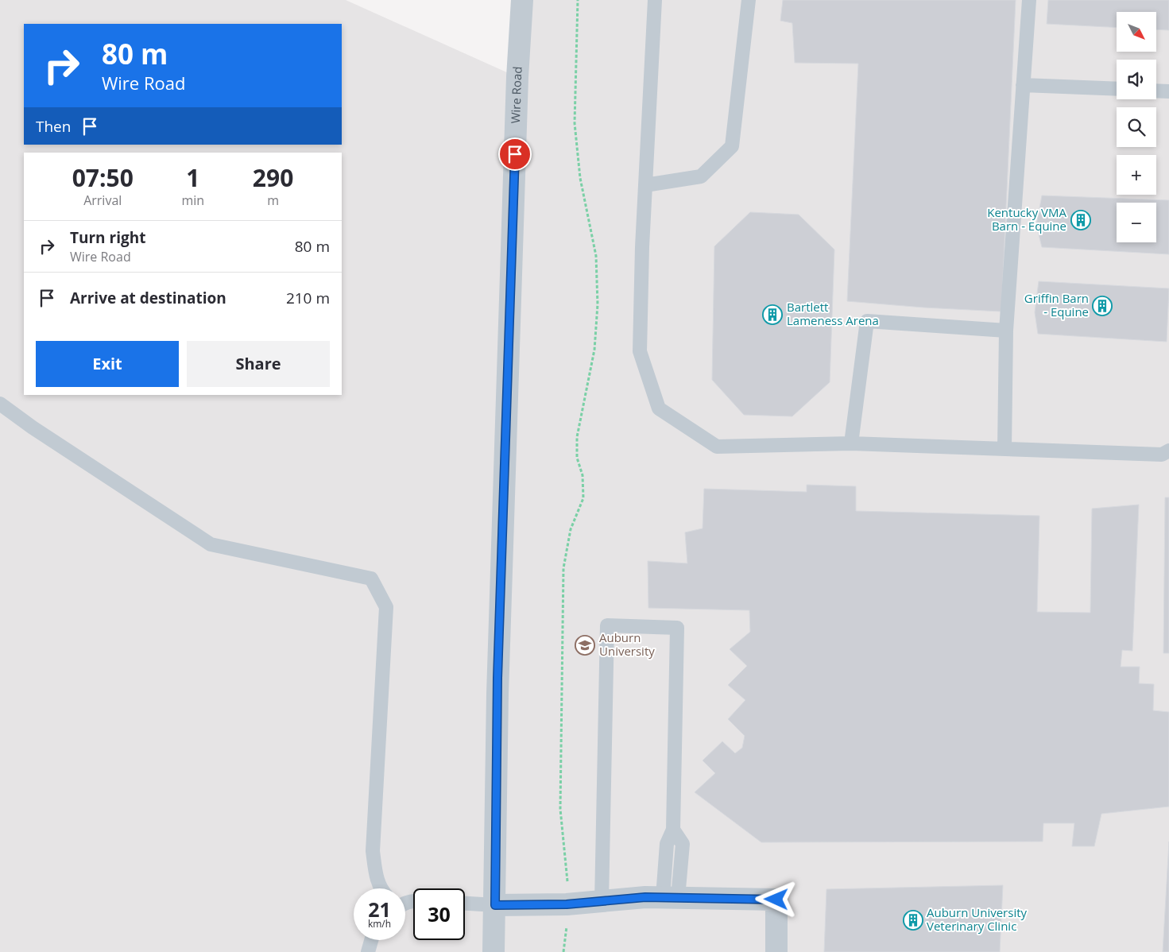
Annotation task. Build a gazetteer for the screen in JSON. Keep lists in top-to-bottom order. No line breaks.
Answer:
{"streets":{"street":["Wire Road"]},"places":{"building":["Kentucky VMA Barn - Equine","Griffin Barn - Equine","Bartlett Lameness Arena","Auburn University Veterinary Clinic"],"school or university":["Auburn University"]},"north":"bottom right","page":{"map_buttons":["+","−"],"turn":["80 m","Wire Road"],"then":"Then","eta":["07:50","Arrival","1","min","290","m"],"list":[{"name":"Turn right","note":"Wire Road","value":"80 m"},{"name":"Arrive at destination","value":"210 m"}],"buttons":["Exit","Share"],"speed":"21 km/h","limit":"30"}}
